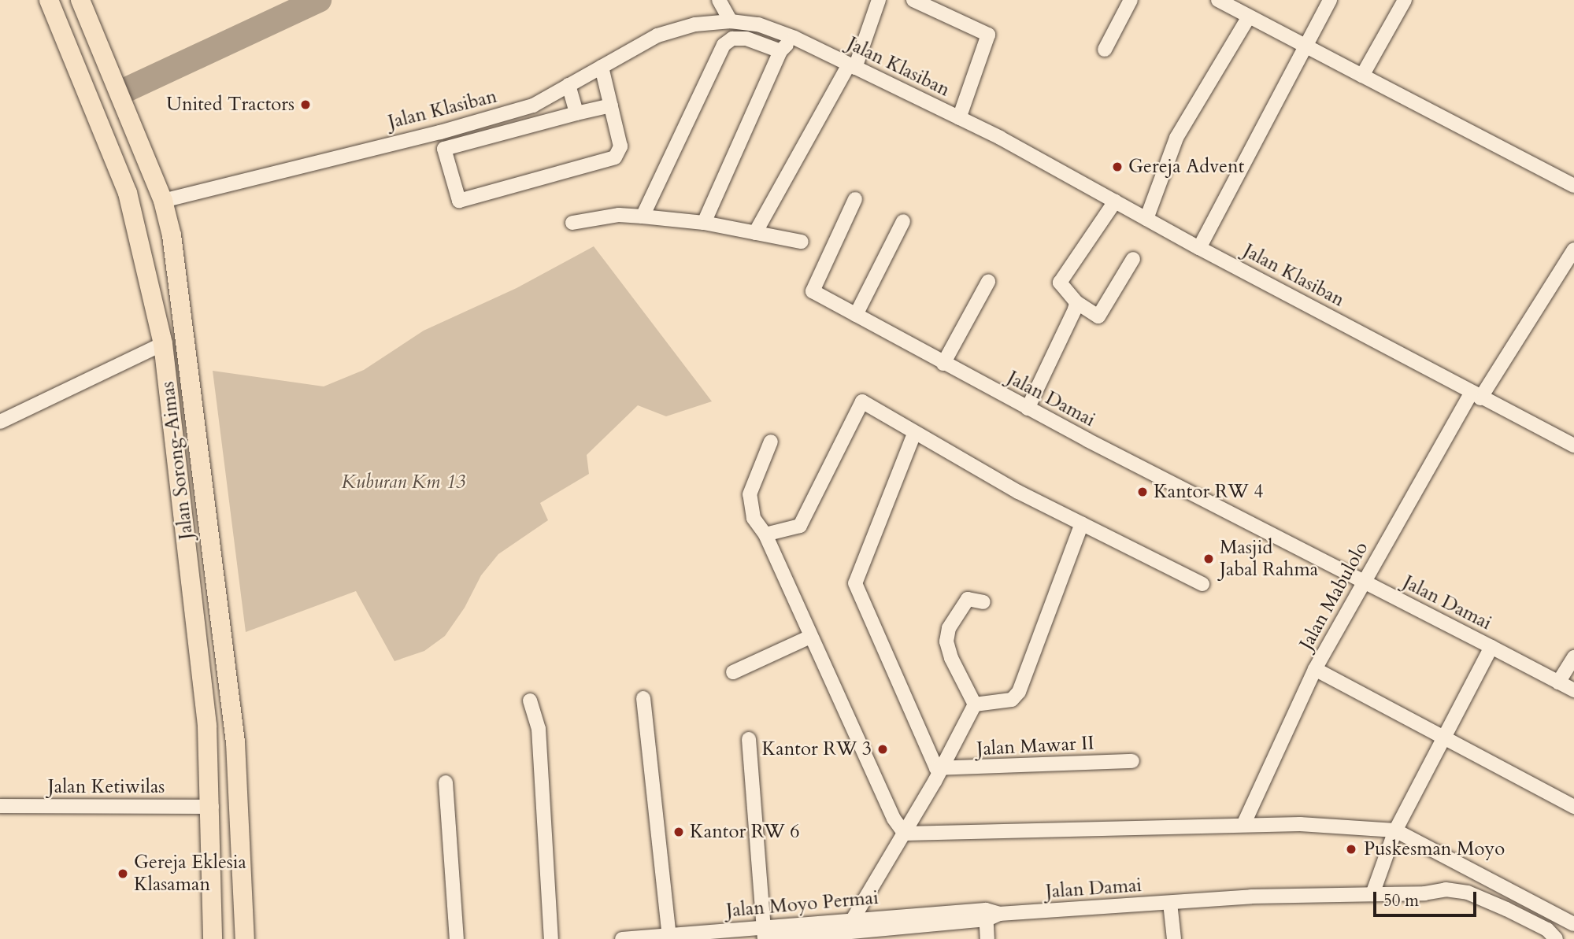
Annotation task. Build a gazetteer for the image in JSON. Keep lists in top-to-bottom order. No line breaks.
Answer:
{"streets":{"highway":["Jalan Sorong-Aimas"],"street":["Jalan Klasiban","Jalan Damai","Jalan Mabulolo","Jalan Mawar II","Jalan Ketiwilas","Jalan Moyo Permai"]},"crossings":[["Jalan Klasiban","Jalan Sorong-Aimas"],["Jalan Klasiban","Jalan Mabulolo"],["Jalan Damai","Jalan Mabulolo"],["Jalan Damai","Jalan Moyo Permai"],["Jalan Sorong-Aimas","Jalan Ketiwilas"]],"parks":["Kuburan Km 13"],"places":["United Tractors","Gereja Advent","Kantor RW 4","Masjid Jabal Rahma","Kantor RW 3","Kantor RW 6","Puskesman Moyo","Gereja Eklesia Klasaman"],"scale_bar":"50 m"}
